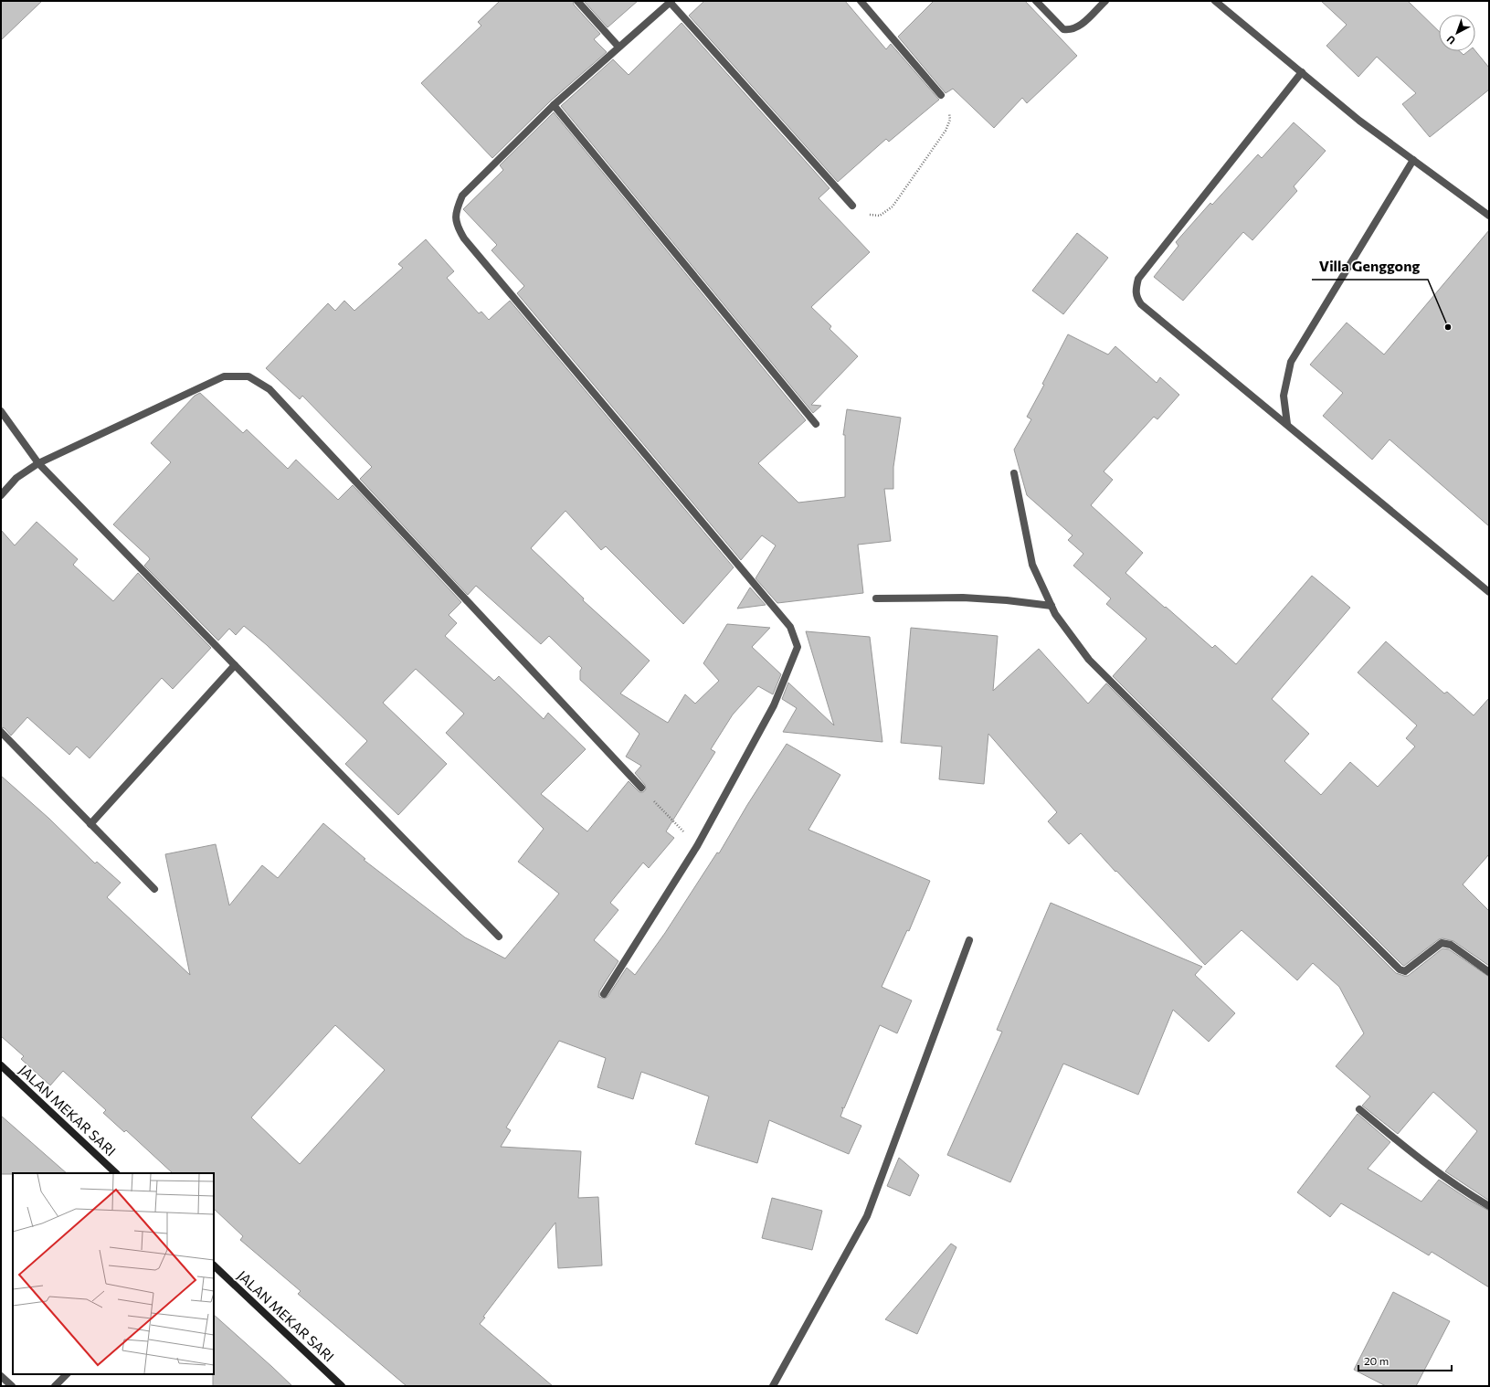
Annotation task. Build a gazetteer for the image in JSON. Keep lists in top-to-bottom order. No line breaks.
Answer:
{"streets":{"main road":["JALAN MEKAR SARI"]},"places":["Villa Genggong"],"scale_bar":"20 m","north":"bottom left"}
